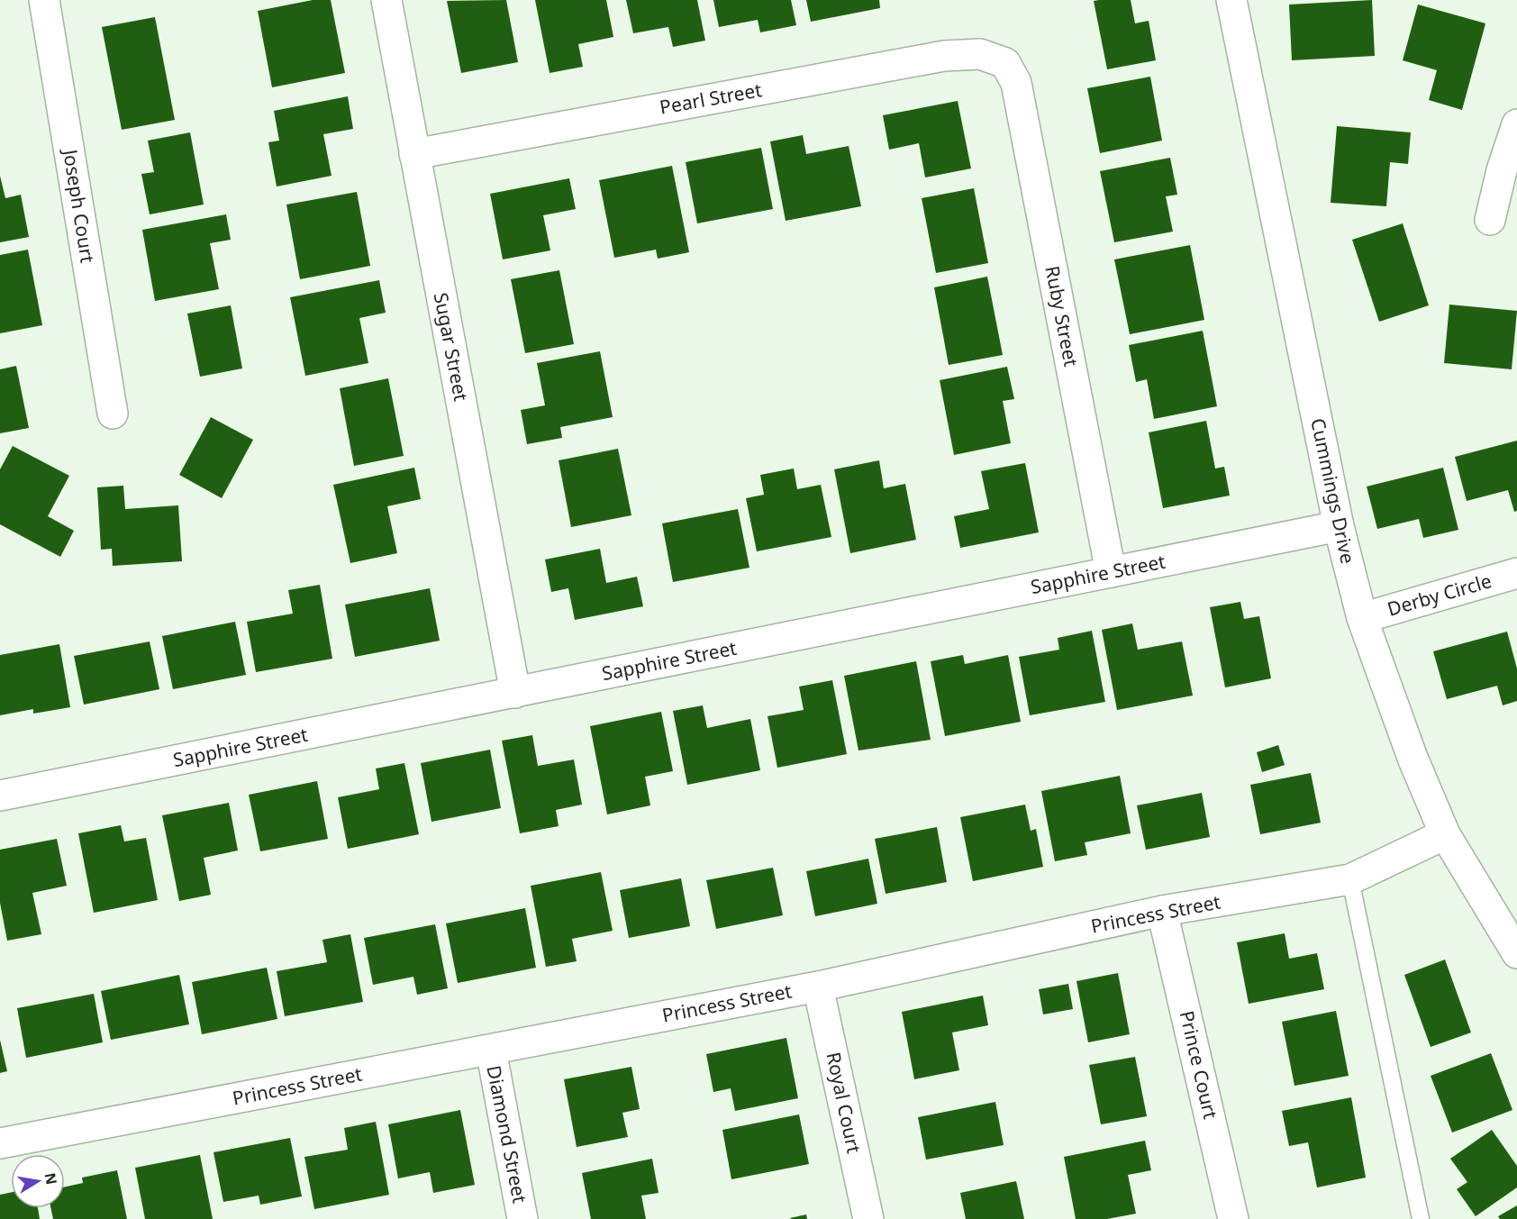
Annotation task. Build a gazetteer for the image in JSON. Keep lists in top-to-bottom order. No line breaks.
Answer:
{"streets":{"street":["Pearl Street","Joseph Court","Ruby Street","Sugar Street","Cummings Drive","Sapphire Street","Derby Circle","Princess Street","Prince Court","Royal Court","Diamond Street"]},"crossings":[["Pearl Street","Ruby Street"],["Pearl Street","Sugar Street"],["Ruby Street","Sapphire Street"],["Sugar Street","Sapphire Street"],["Cummings Drive","Sapphire Street"],["Cummings Drive","Derby Circle"],["Cummings Drive","Princess Street"],["Princess Street","Prince Court"],["Princess Street","Royal Court"],["Princess Street","Diamond Street"]],"north":"right"}
